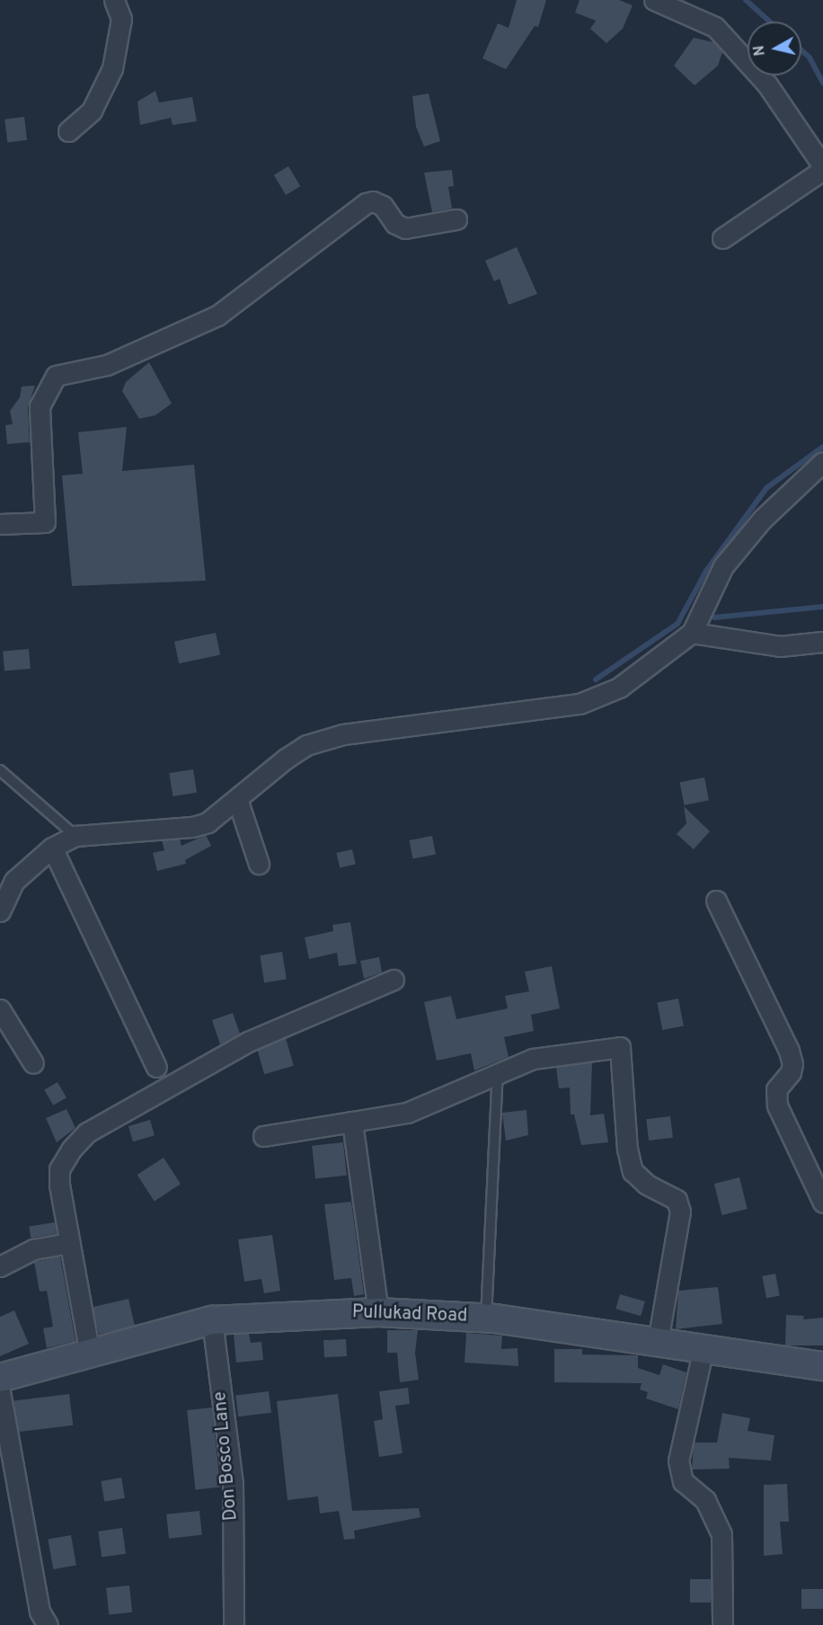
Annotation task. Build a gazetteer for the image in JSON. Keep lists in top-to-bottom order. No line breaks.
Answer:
{"streets":{"street":["Pullukad Road","Don Bosco Lane"]},"crossings":[["Pullukad Road","Don Bosco Lane"]],"north":"left"}
